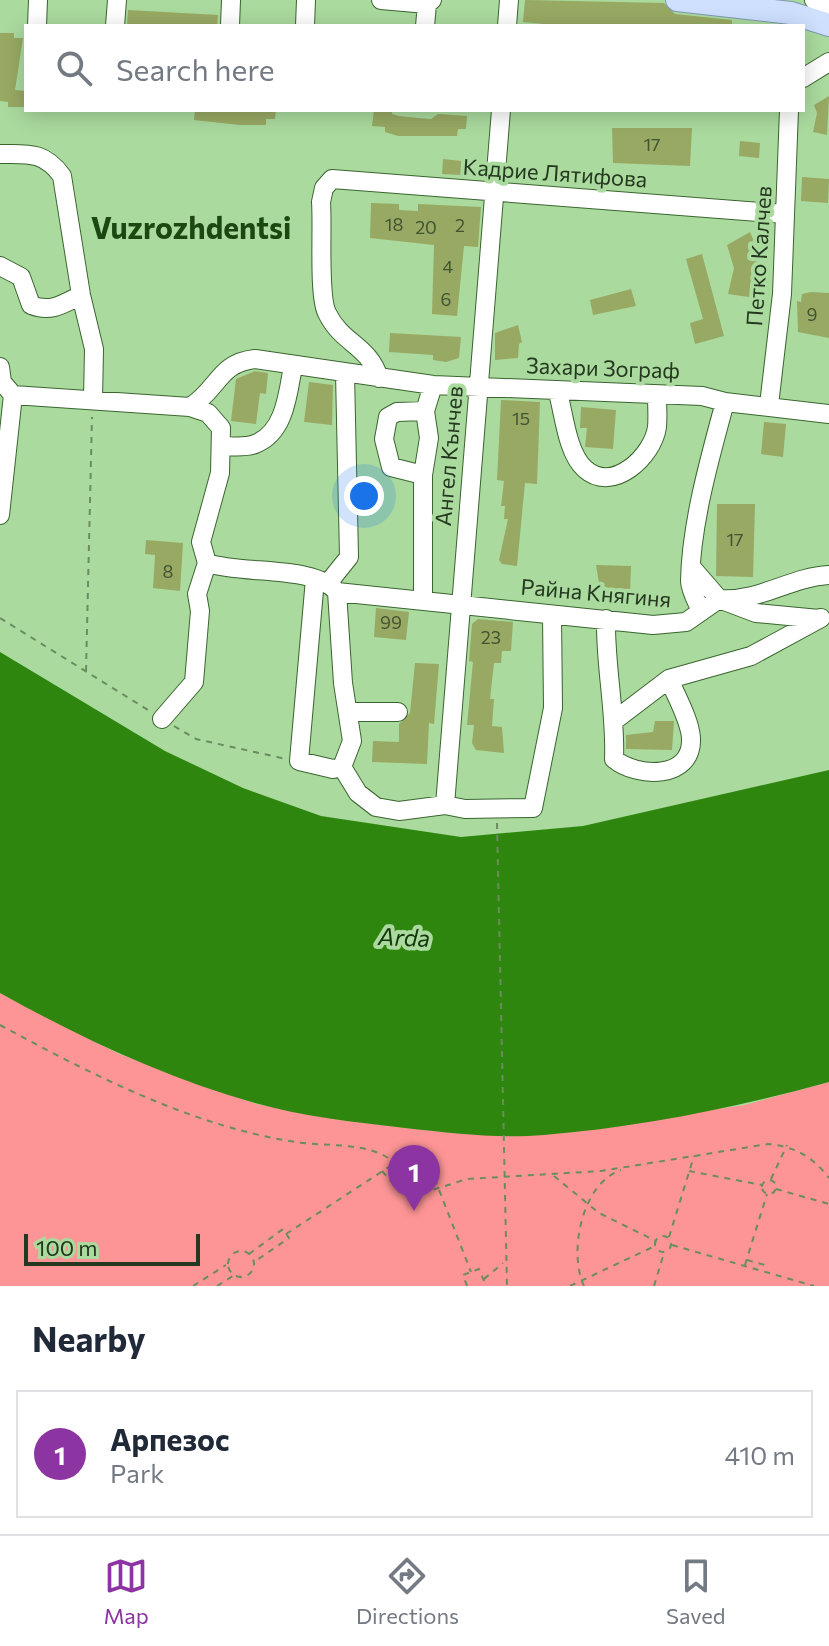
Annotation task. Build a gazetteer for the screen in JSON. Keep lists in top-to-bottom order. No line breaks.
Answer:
{"streets":{"street":["Кадрие Лятифова","Петко Калчев","Захари Зограф","Ангел Кънчев","Райна Княгиня"]},"crossings":[["Кадрие Лятифова","Петко Калчев"],["Кадрие Лятифова","Захари Зограф"],["Кадрие Лятифова","Ангел Кънчев"],["Петко Калчев","Захари Зограф"],["Захари Зограф","Ангел Кънчев"],["Ангел Кънчев","Райна Княгиня"]],"districts":["Vuzrozhdentsi"],"water":["Arda"],"house_numbers":["17","18","2","20","4","6","9","15","17","8","99","23"],"scale_bar":"100 m","page":{"search":"Search here","pins":"1","scale":"100 m","heading":"Nearby","list":[{"mark":"1","name":"Арпезос","note":"Park","value":"410 m"}],"nav":["Map","Directions","Saved"]}}
